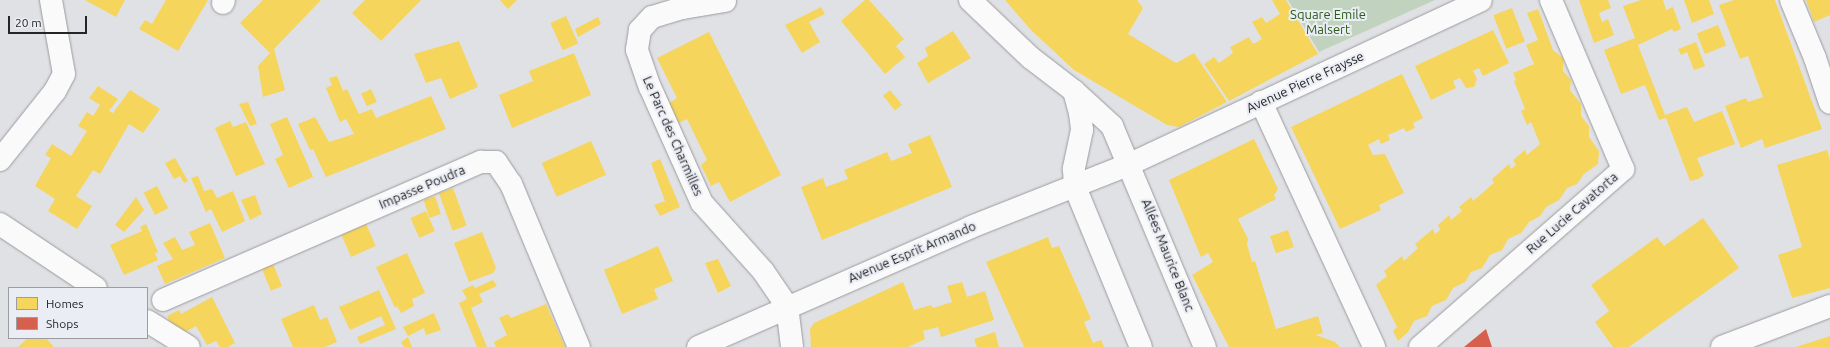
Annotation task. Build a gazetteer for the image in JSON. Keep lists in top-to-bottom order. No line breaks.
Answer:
{"streets":{"street":["Avenue Pierre Fraysse","Le Parc des Charmilles","Impasse Poudra","Rue Lucie Cavatorta","Avenue Esprit Armando","Allées Maurice Blanc"]},"crossings":[["Avenue Pierre Fraysse","Avenue Esprit Armando"],["Avenue Pierre Fraysse","Allées Maurice Blanc"],["Le Parc des Charmilles","Avenue Esprit Armando"],["Avenue Esprit Armando","Allées Maurice Blanc"]],"parks":["Square Emile Malsert"],"legend":["Homes","Shops"],"scale_bar":"20 m"}
